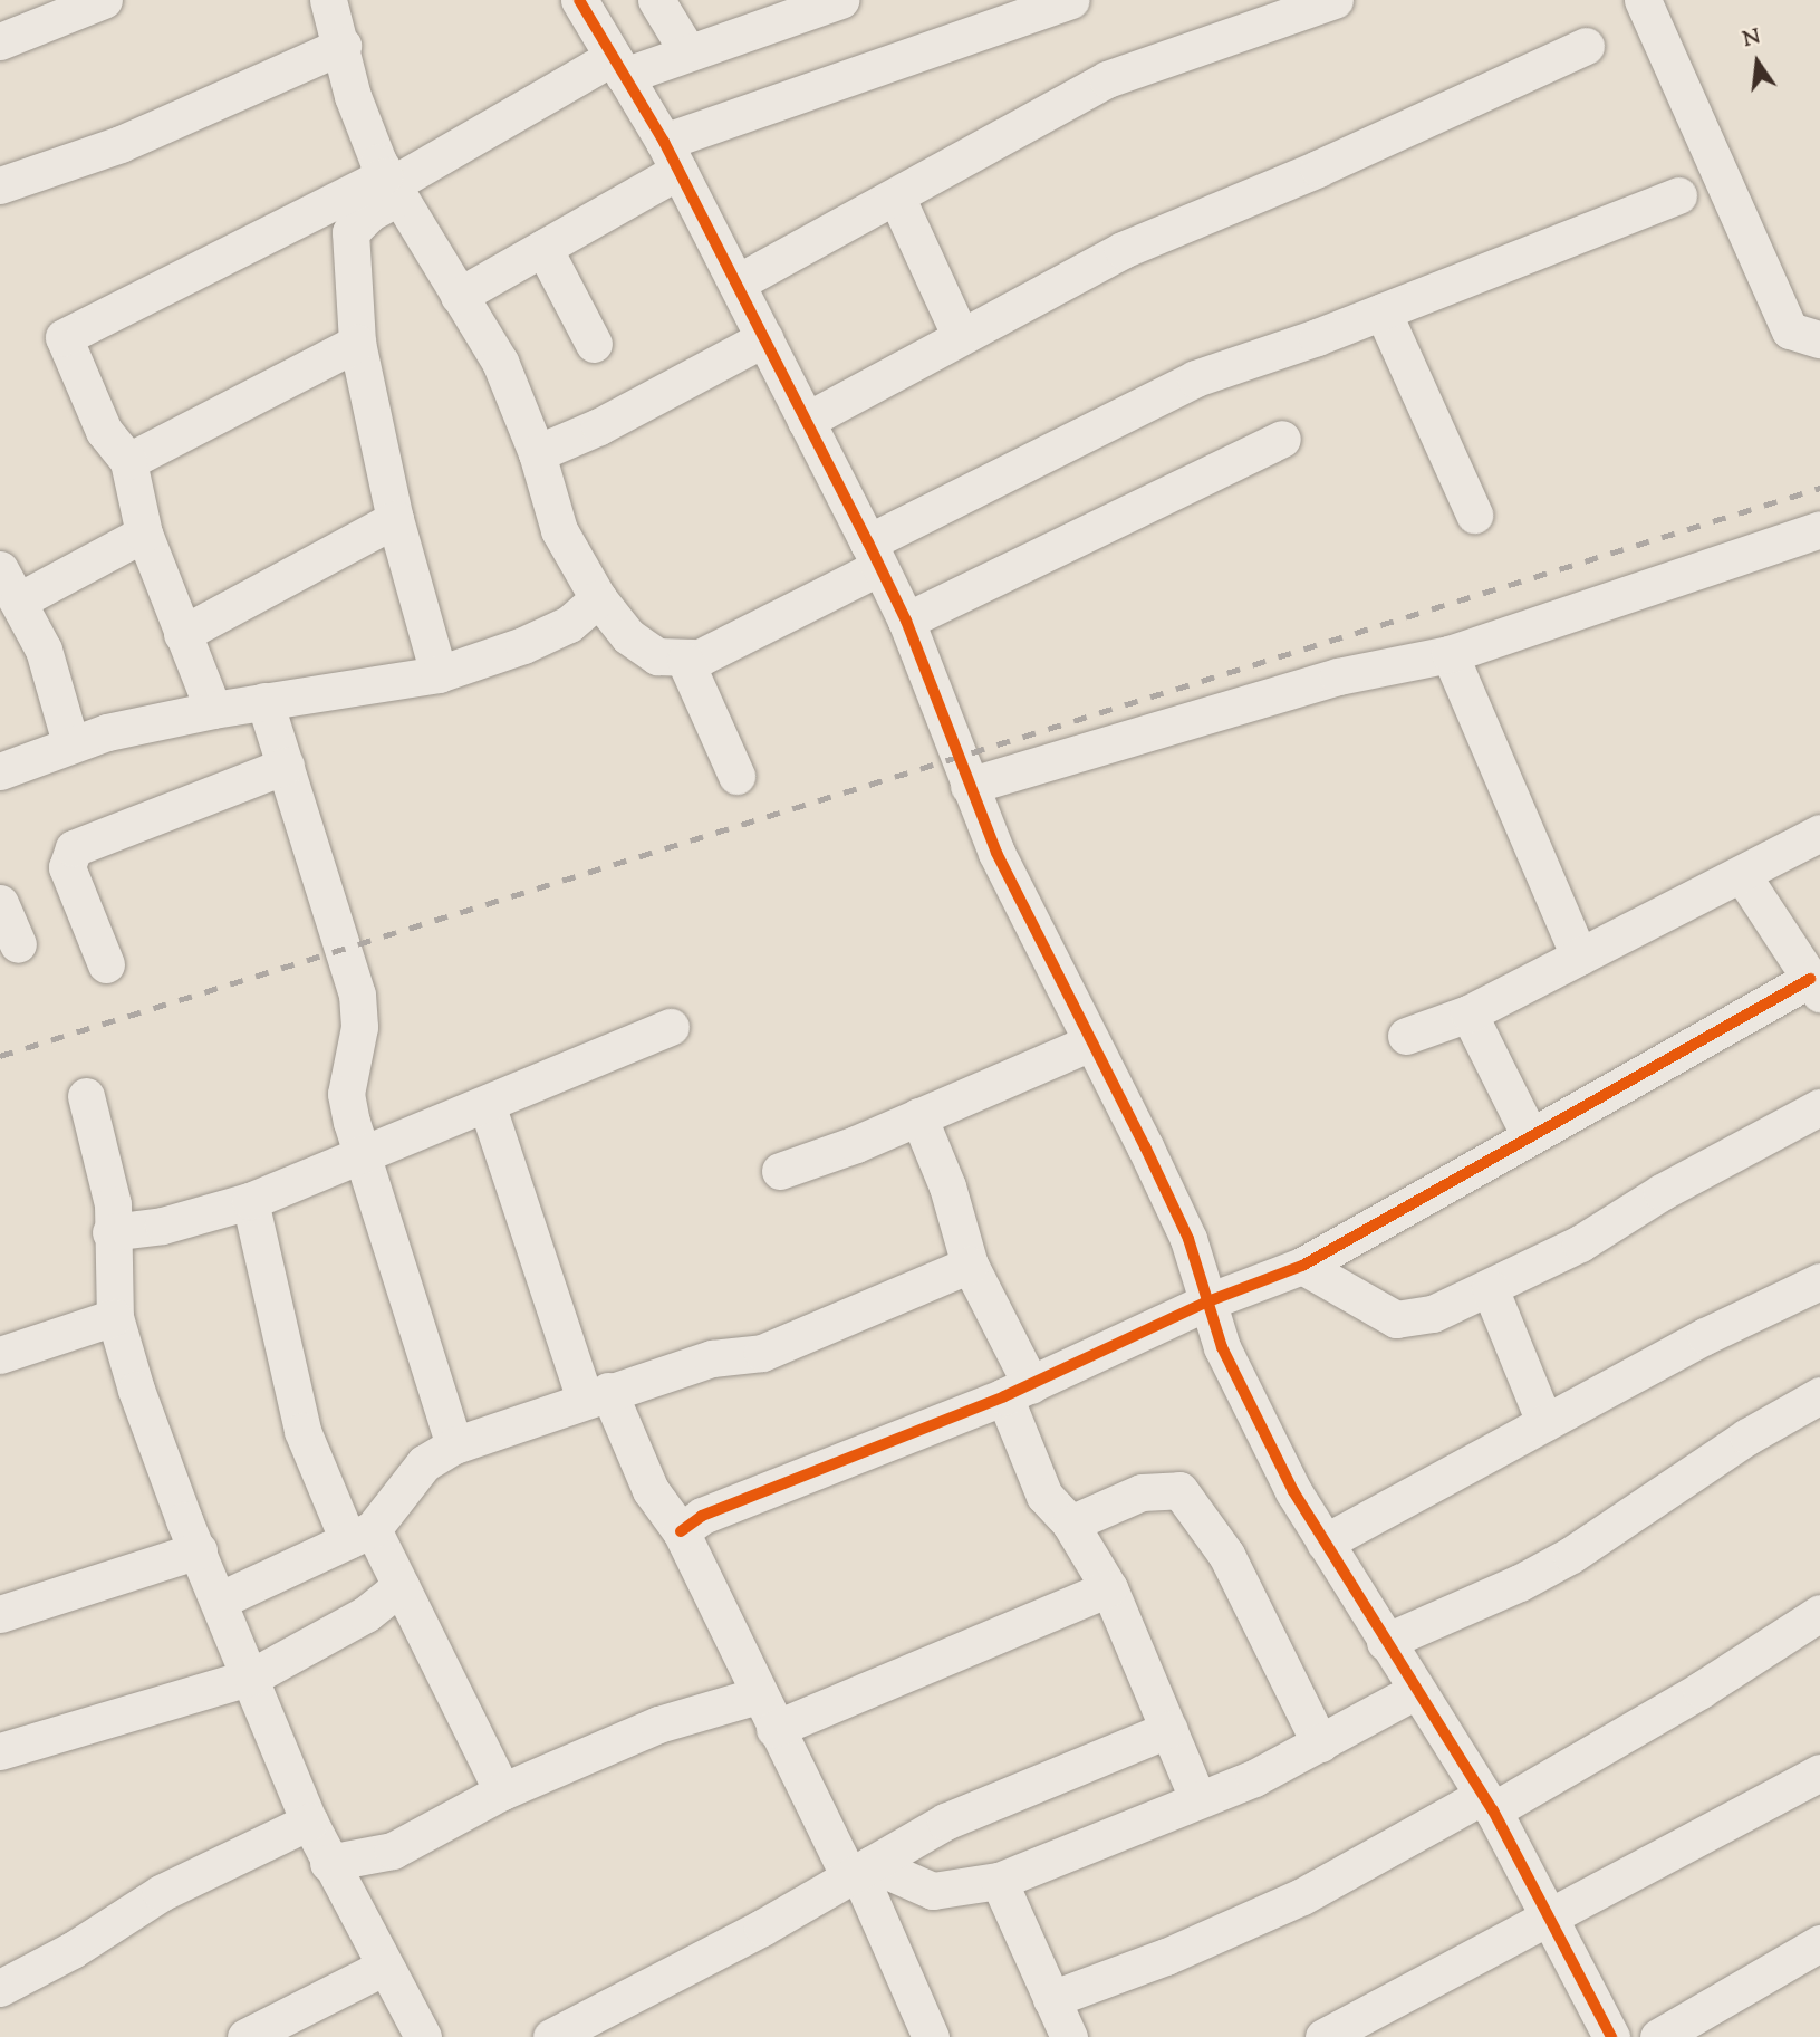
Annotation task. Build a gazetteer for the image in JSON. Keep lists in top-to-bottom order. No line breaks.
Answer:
{"north":"top"}
